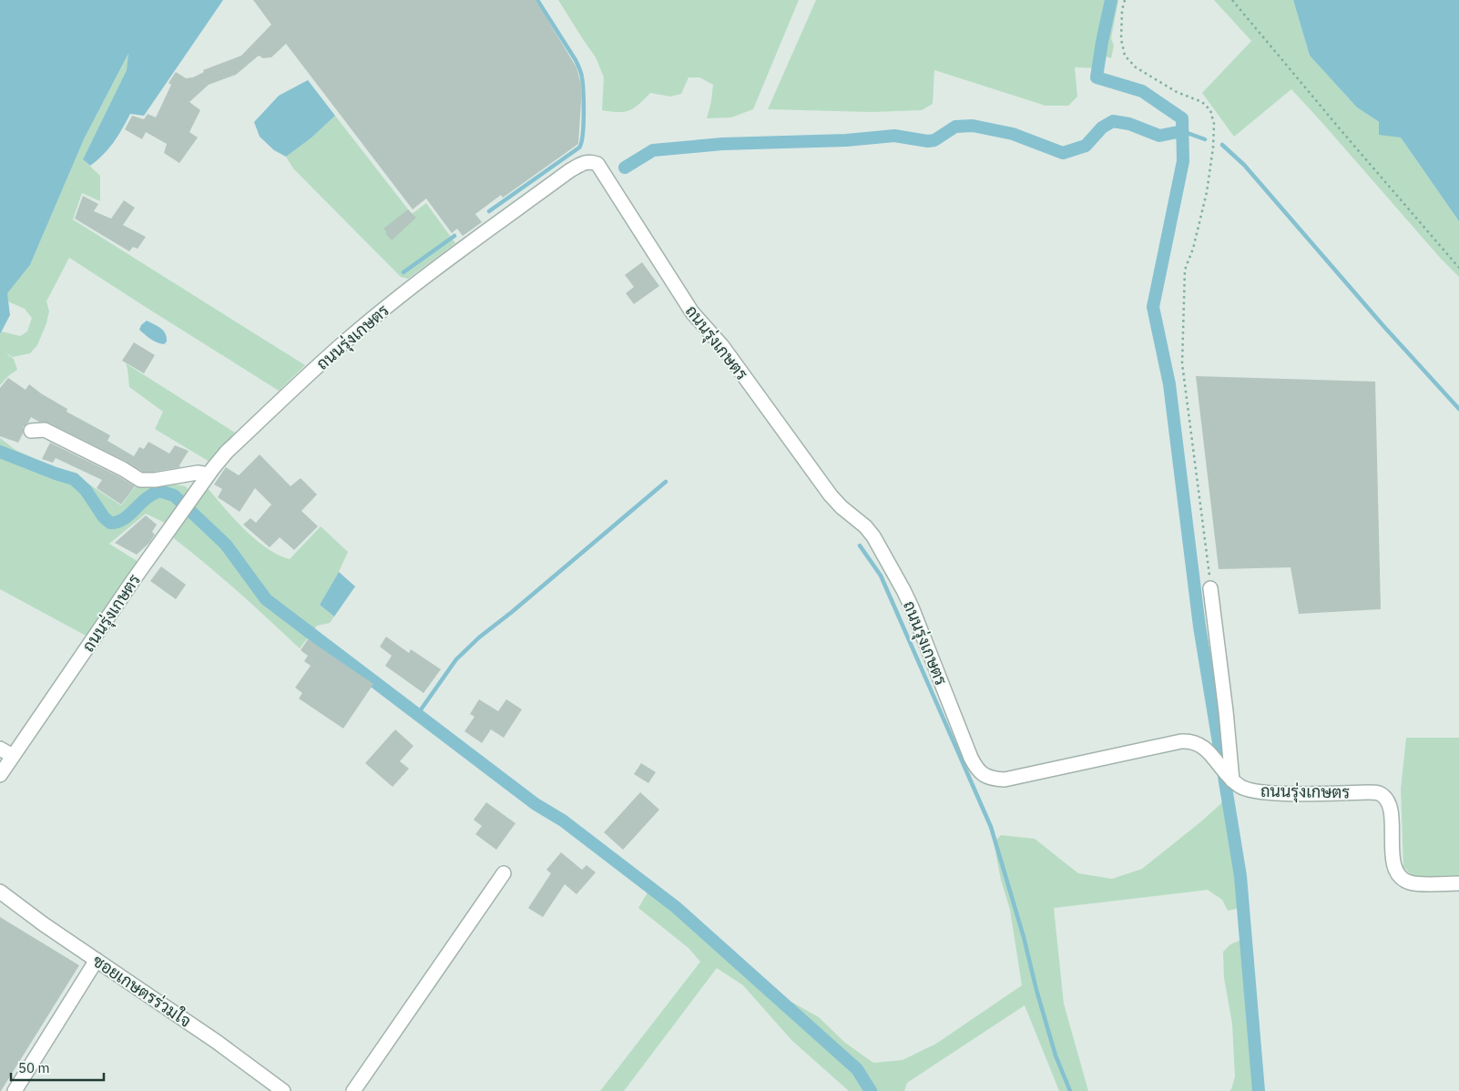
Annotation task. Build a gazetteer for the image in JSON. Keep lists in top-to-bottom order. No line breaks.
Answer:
{"streets":{"street":["ถนนรุ่งเกษตร","ซอยเกษตรร่วมใจ"]},"scale_bar":"50 m"}
